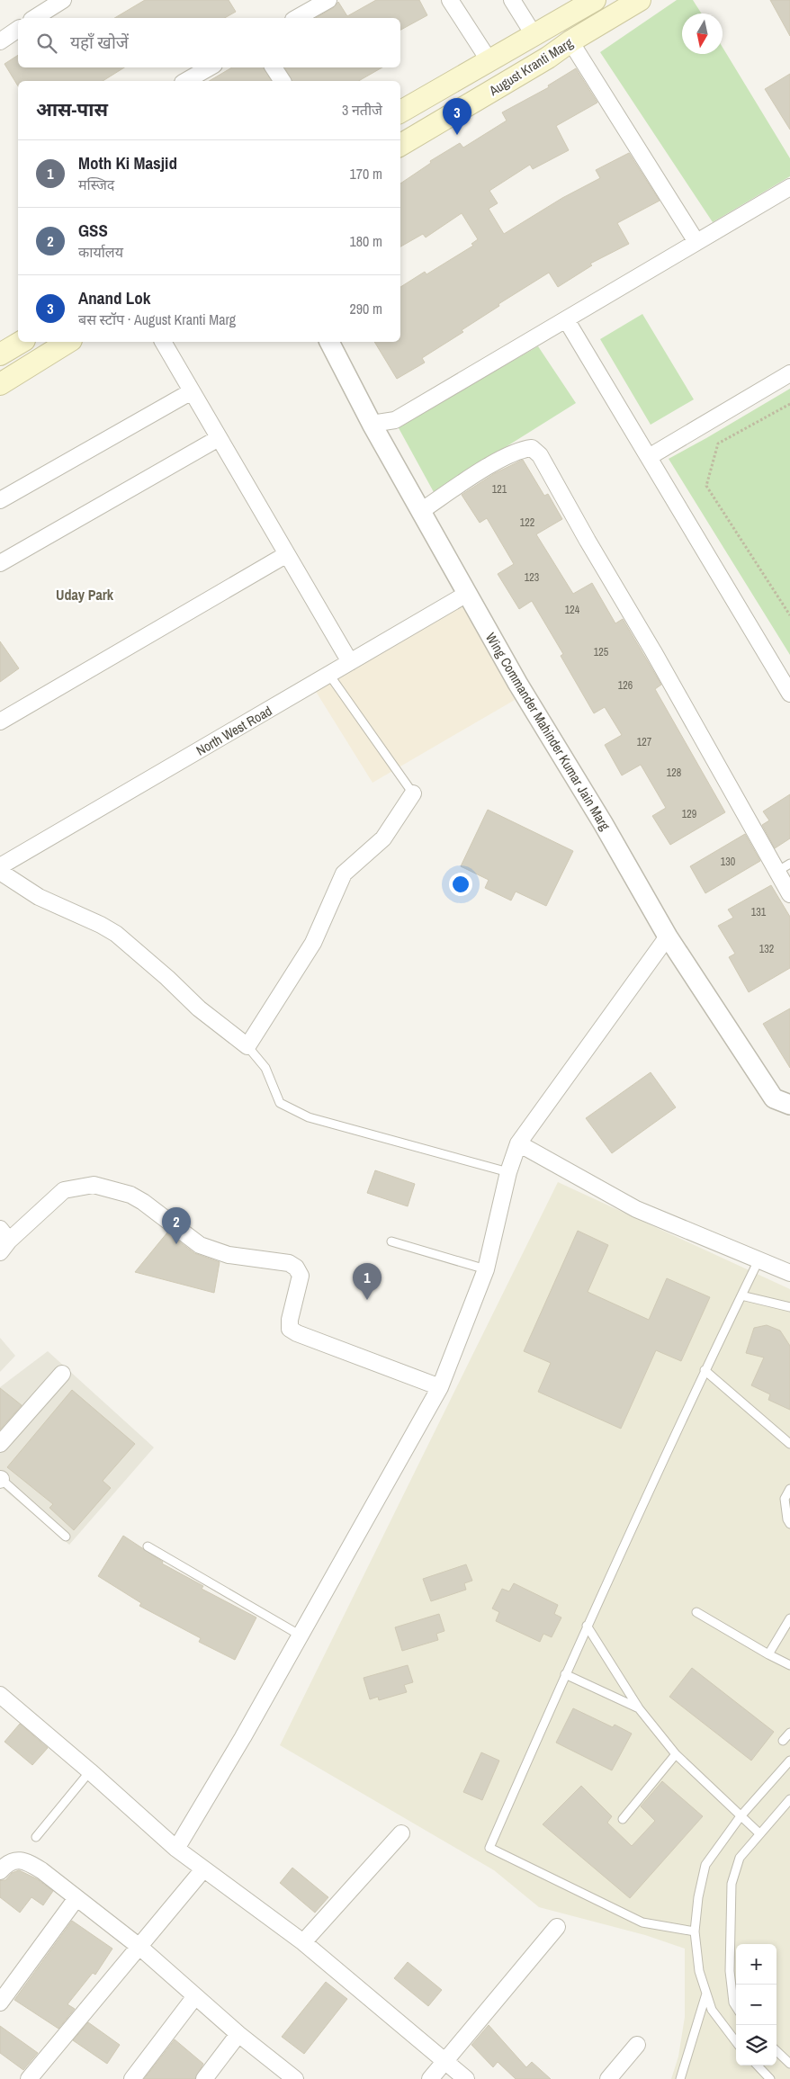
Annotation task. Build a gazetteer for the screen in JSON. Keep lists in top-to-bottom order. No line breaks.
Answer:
{"streets":{"main road":["August Kranti Marg"],"street":["North West Road","Wing Commander Mahinder Kumar Jain Marg"]},"crossings":[["North West Road","Wing Commander Mahinder Kumar Jain Marg"]],"districts":["Uday Park"],"house_numbers":["121","122","123","124","125","126","127","128","129","130","131","132"],"north":"bottom","page":{"search":"यहाँ खोजें","heading":["आस-पास","3 नतीजे"],"pins":["3","2","1"],"list":[{"mark":"1","name":"Moth Ki Masjid","note":"मस्जिद","value":"170 m"},{"mark":"2","name":"GSS","note":"कार्यालय","value":"180 m"},{"mark":"3","name":"Anand Lok","note":"बस स्टॉप · August Kranti Marg","value":"290 m"}],"map_buttons":["+","−"]}}
